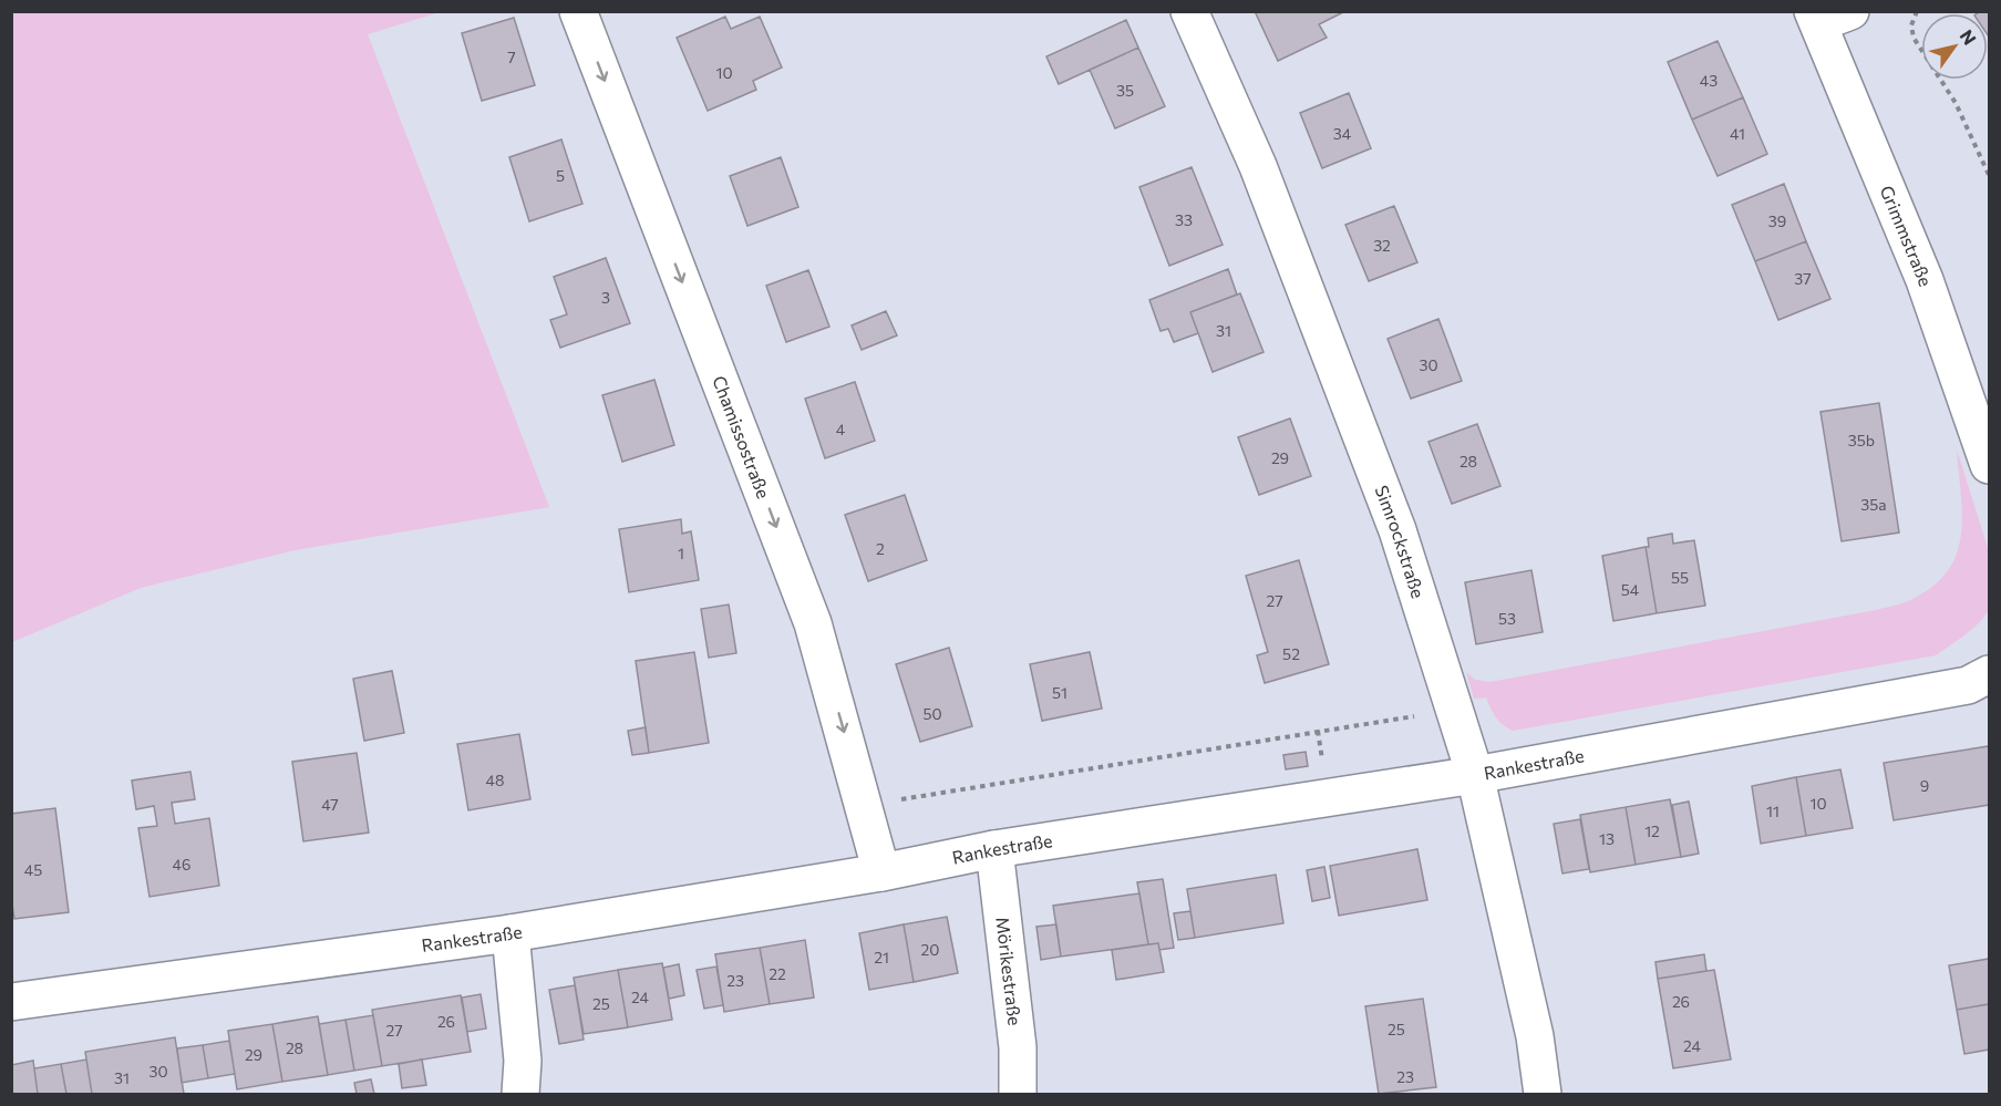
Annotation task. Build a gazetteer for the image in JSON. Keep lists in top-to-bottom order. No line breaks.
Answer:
{"streets":{"street":["Grimmstraße","Chamissostraße","Simrockstraße","Rankestraße","Mörikestraße"]},"crossings":[["Chamissostraße","Rankestraße"],["Simrockstraße","Rankestraße"],["Rankestraße","Mörikestraße"]],"one_way":["Chamissostraße"],"house_numbers":["7","10","43","35","34","41","5","33","39","32","37","3","31","30","4","35b","29","28","35a","2","1","55","54","27","53","52","51","50","48","9","10","47","11","12","13","46","45","20","21","22","23","24","26","25","26","25","27","24","28","29","30","23","31"],"north":"top right"}
